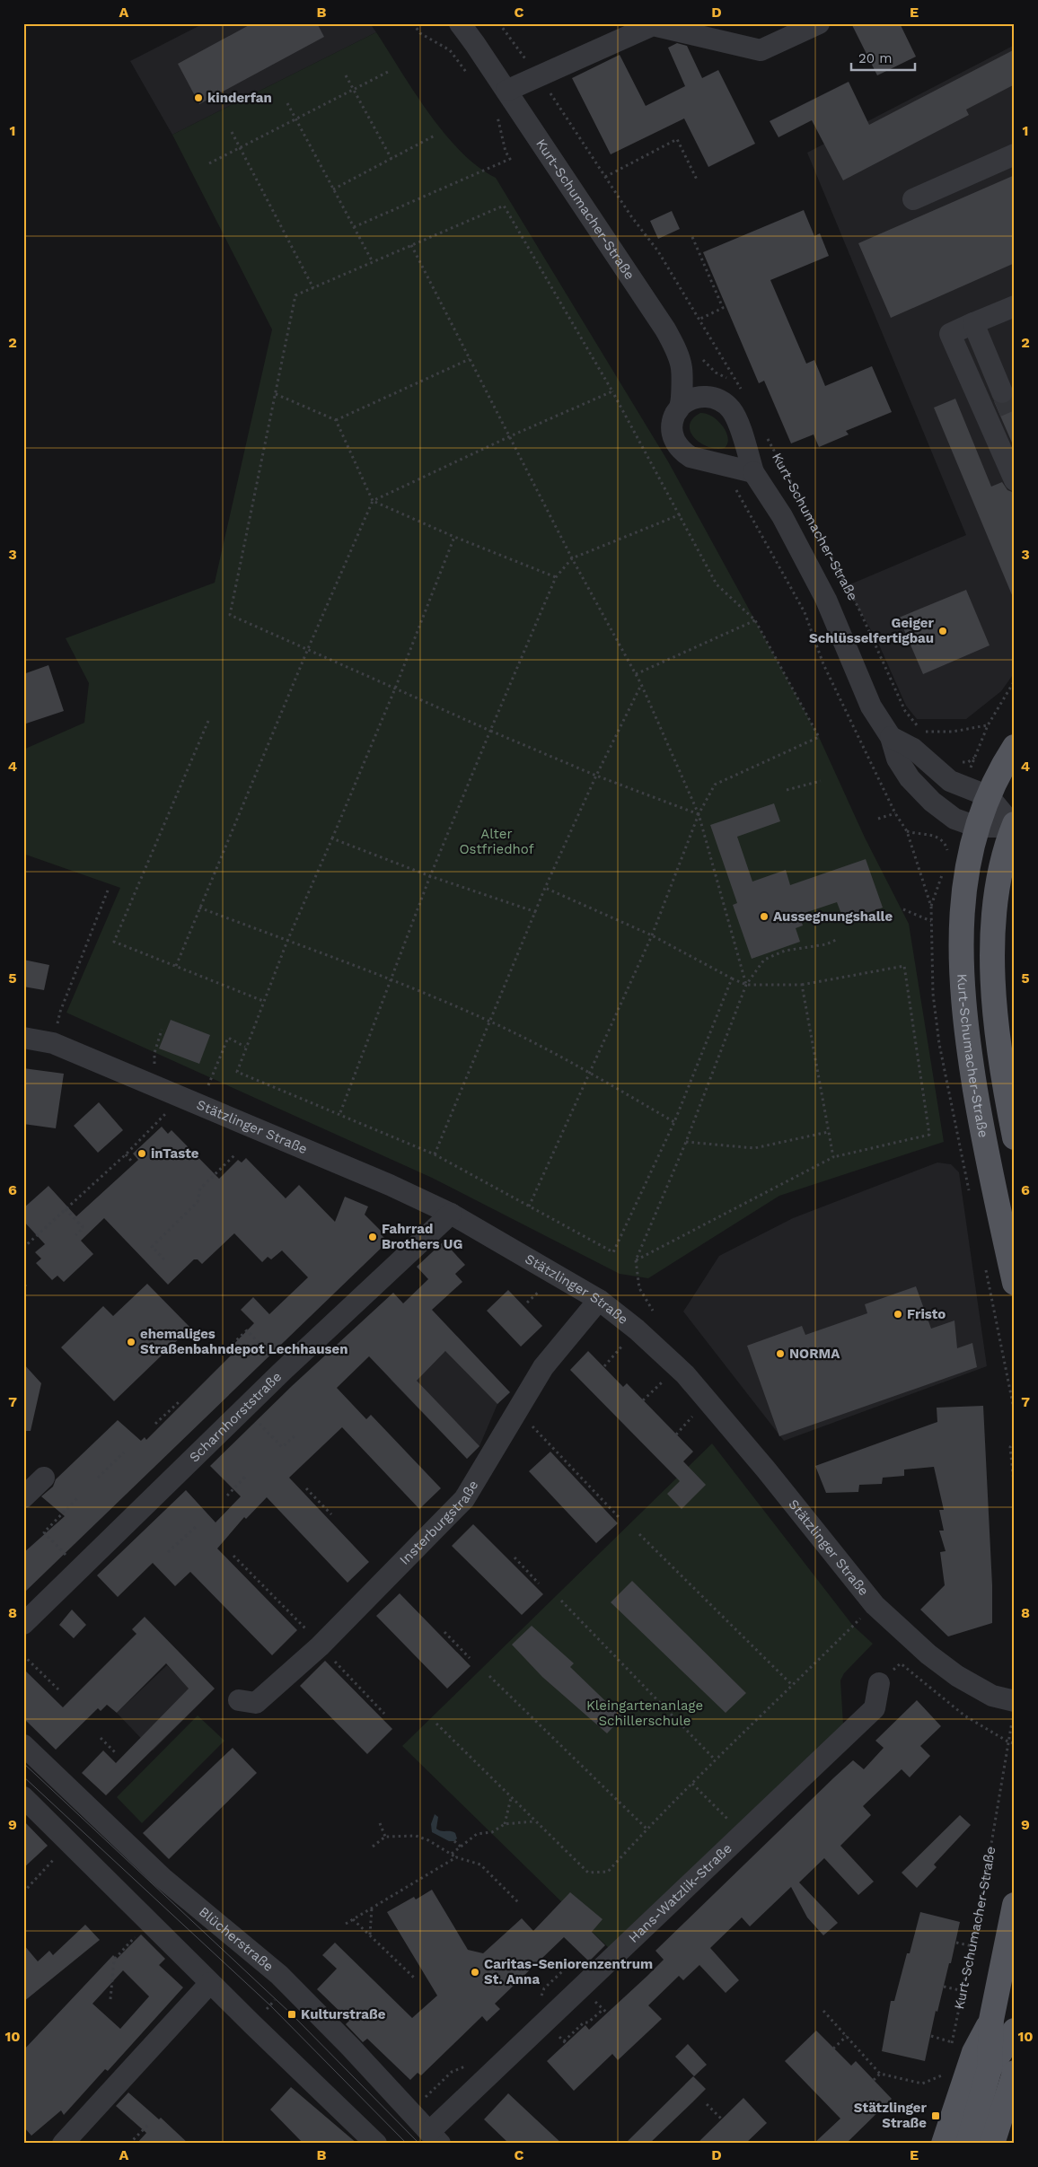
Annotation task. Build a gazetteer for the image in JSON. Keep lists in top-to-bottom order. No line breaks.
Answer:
{"streets":{"main road":["Kurt-Schumacher-Straße"],"street":["Stätzlinger Straße","Scharnhorststraße","Insterburgstraße","Hans-Watzlik-Straße","Blücherstraße"]},"crossings":[["Kurt-Schumacher-Straße","Stätzlinger Straße"],["Stätzlinger Straße","Scharnhorststraße"],["Stätzlinger Straße","Insterburgstraße"],["Hans-Watzlik-Straße","Blücherstraße"]],"parks":["Alter Ostfriedhof","Kleingartenanlage Schillerschule"],"places":{"other":["kinderfan","Geiger Schlüsselfertigbau","Aussegnungshalle","inTaste","Fahrrad Brothers UG","Fristo","ehemaliges Straßenbahndepot Lechhausen","NORMA","Caritas-Seniorenzentrum St. Anna"],"transit":["Kulturstraße","Stätzlinger Straße"]},"scale_bar":"20 m","grid":{"columns":["A","B","C","D","E"],"rows":["1","2","3","4","5","6","7","8","9","10"]}}
